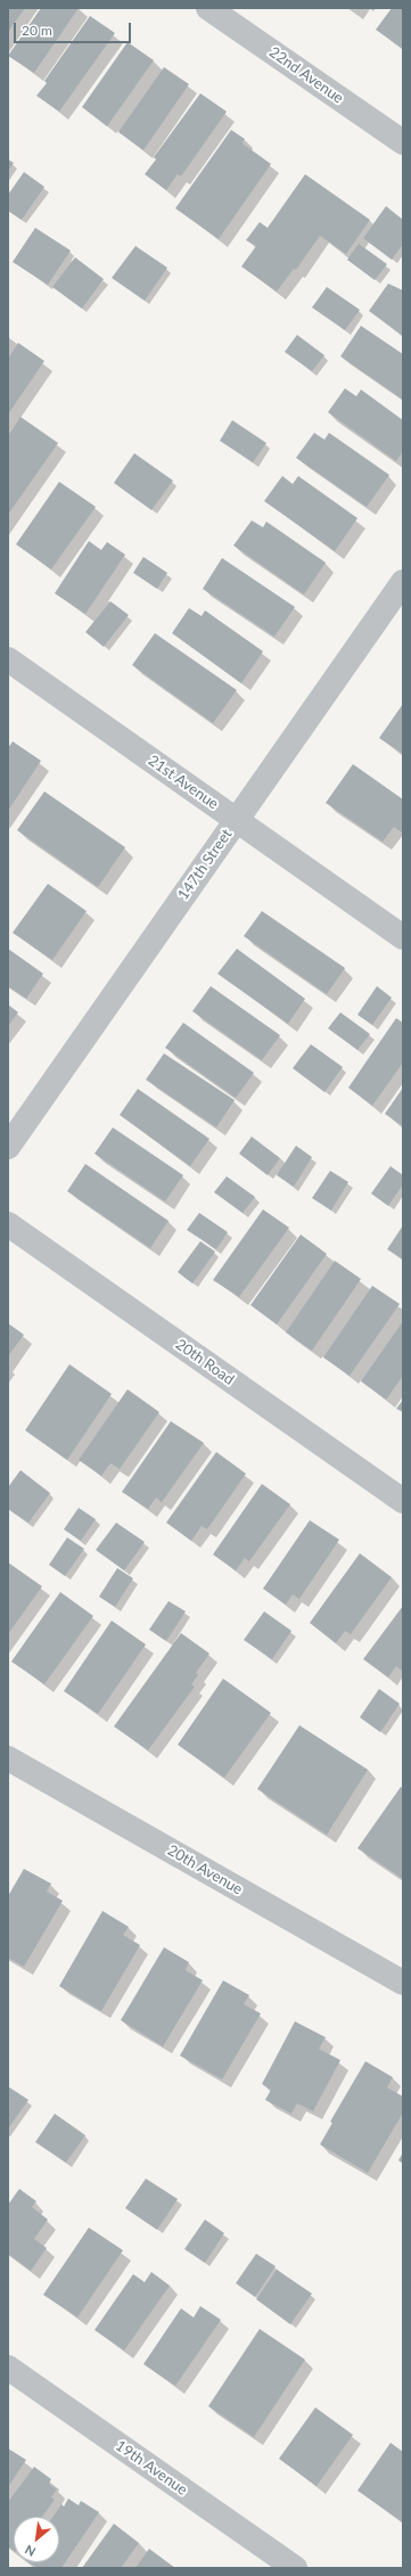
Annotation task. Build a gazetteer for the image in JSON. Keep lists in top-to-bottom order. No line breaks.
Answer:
{"streets":{"street":["22nd Avenue","21st Avenue","147th Street","20th Road","20th Avenue","19th Avenue"]},"crossings":[["21st Avenue","147th Street"]],"scale_bar":"20 m","north":"bottom left"}
